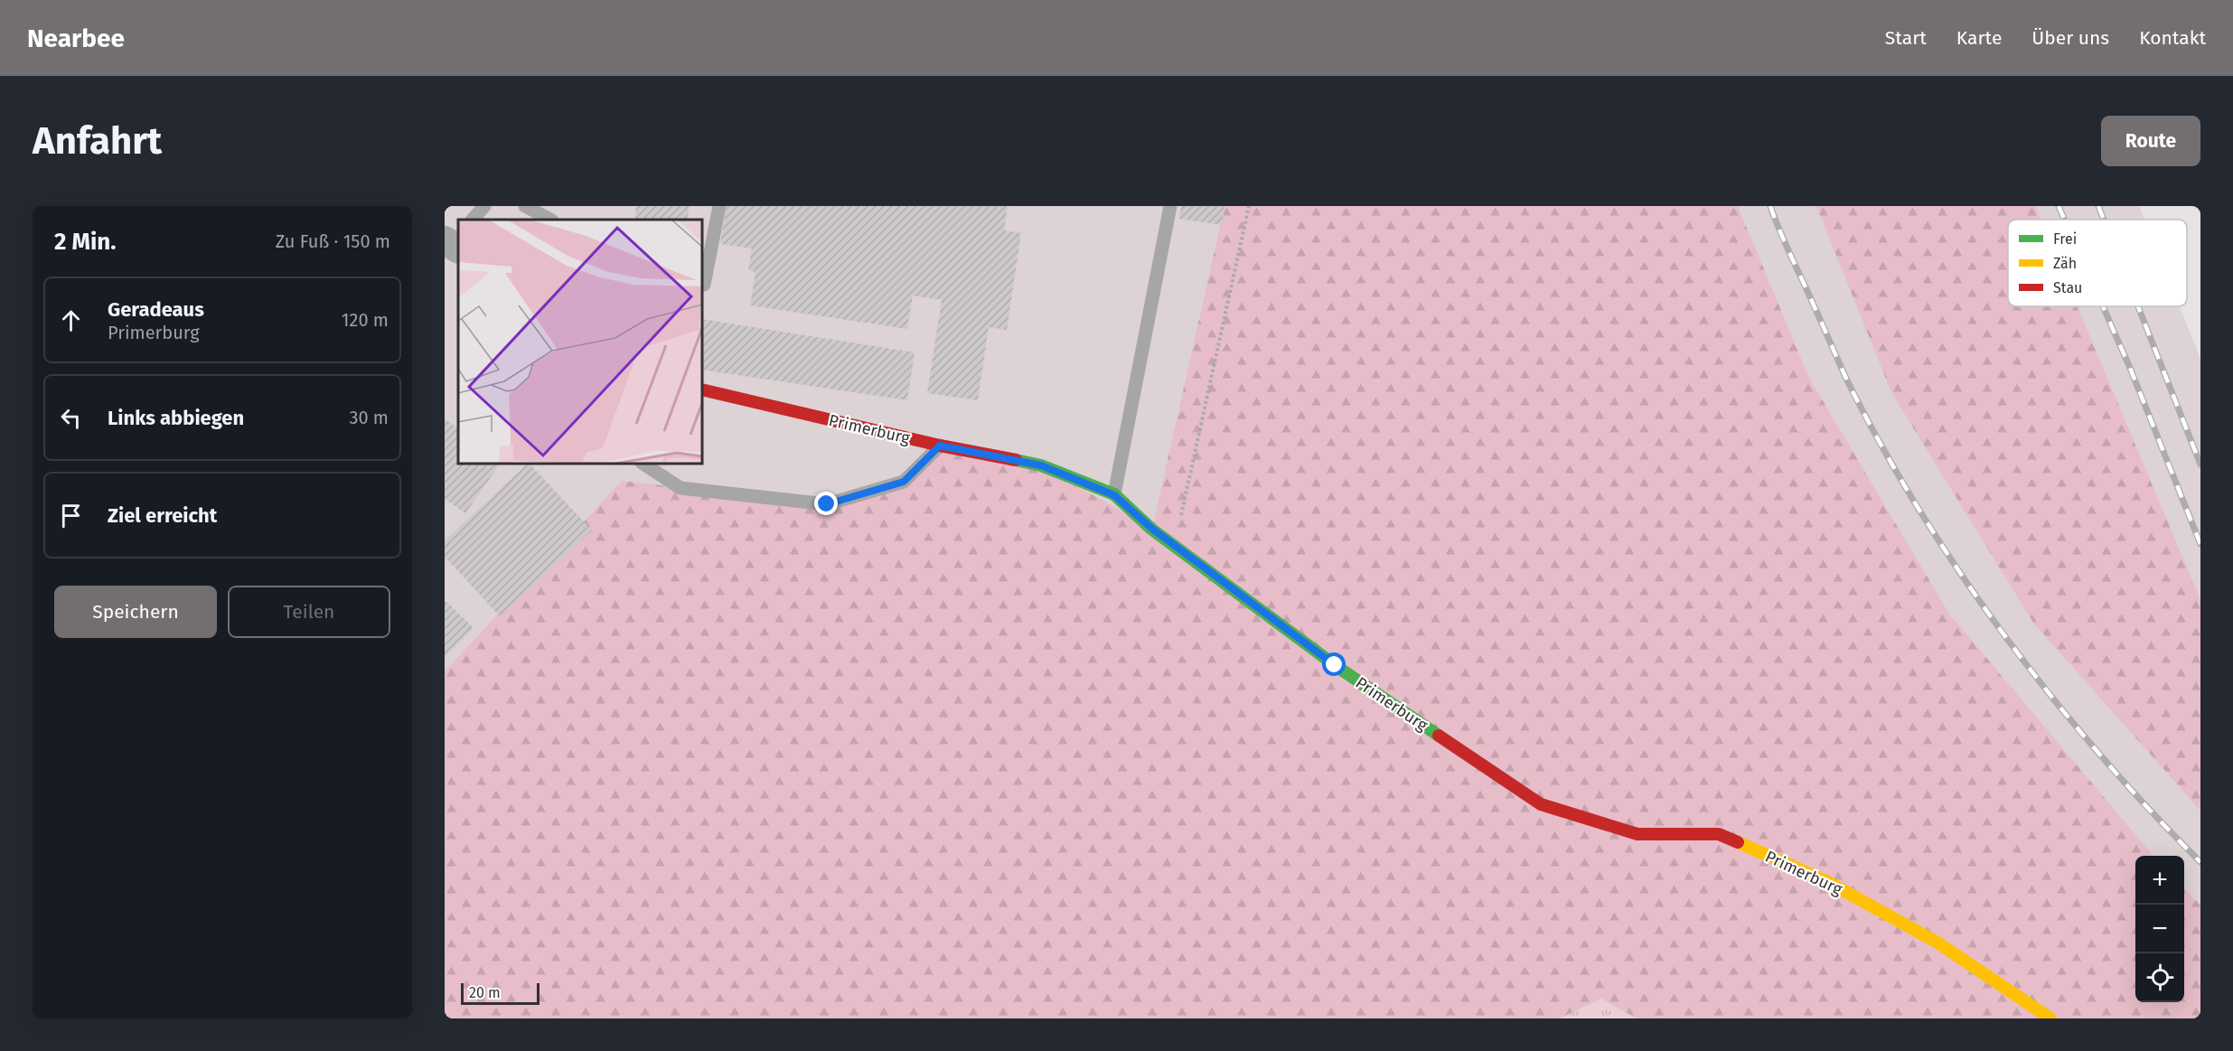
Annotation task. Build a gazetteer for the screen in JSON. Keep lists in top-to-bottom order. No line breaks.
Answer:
{"streets":{"street":["Primerburg"]},"legend":["Frei","Zäh","Stau"],"scale_bar":"20 m","page":{"header":"Nearbee","nav":["Start","Karte","Über uns","Kontakt"],"buttons":["Route",["Speichern","Teilen"]],"title":"Anfahrt","heading":["2 Min.","Zu Fuß · 150 m"],"list":[["Geradeaus","Primerburg","120 m"],["Links abbiegen","30 m"],"Ziel erreicht"],"map_buttons":["+","−"],"scale":"20 m"}}
